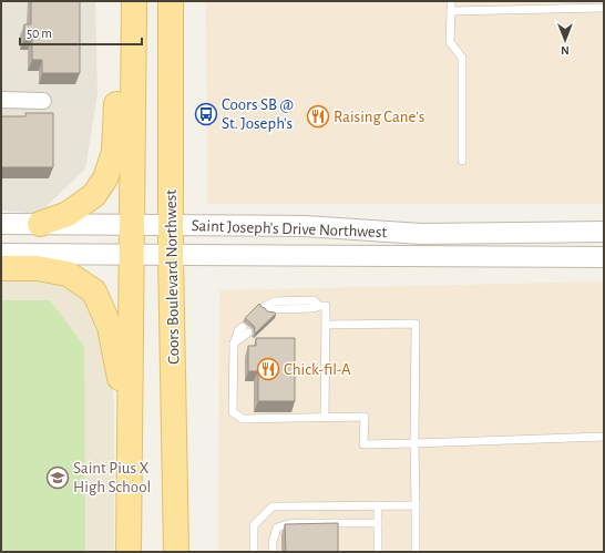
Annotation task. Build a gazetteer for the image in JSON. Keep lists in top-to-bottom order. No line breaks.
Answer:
{"streets":{"main road":["Coors Boulevard Northwest"],"street":["Saint Joseph's Drive Northwest"]},"crossings":[["Saint Joseph's Drive Northwest","Coors Boulevard Northwest"]],"places":{"bus stop":["Coors SB @ St. Joseph's"],"restaurant":["Raising Cane's","Chick-fil-A"],"school or university":["Saint Pius X High School"]},"scale_bar":"50 m","north":"bottom"}
